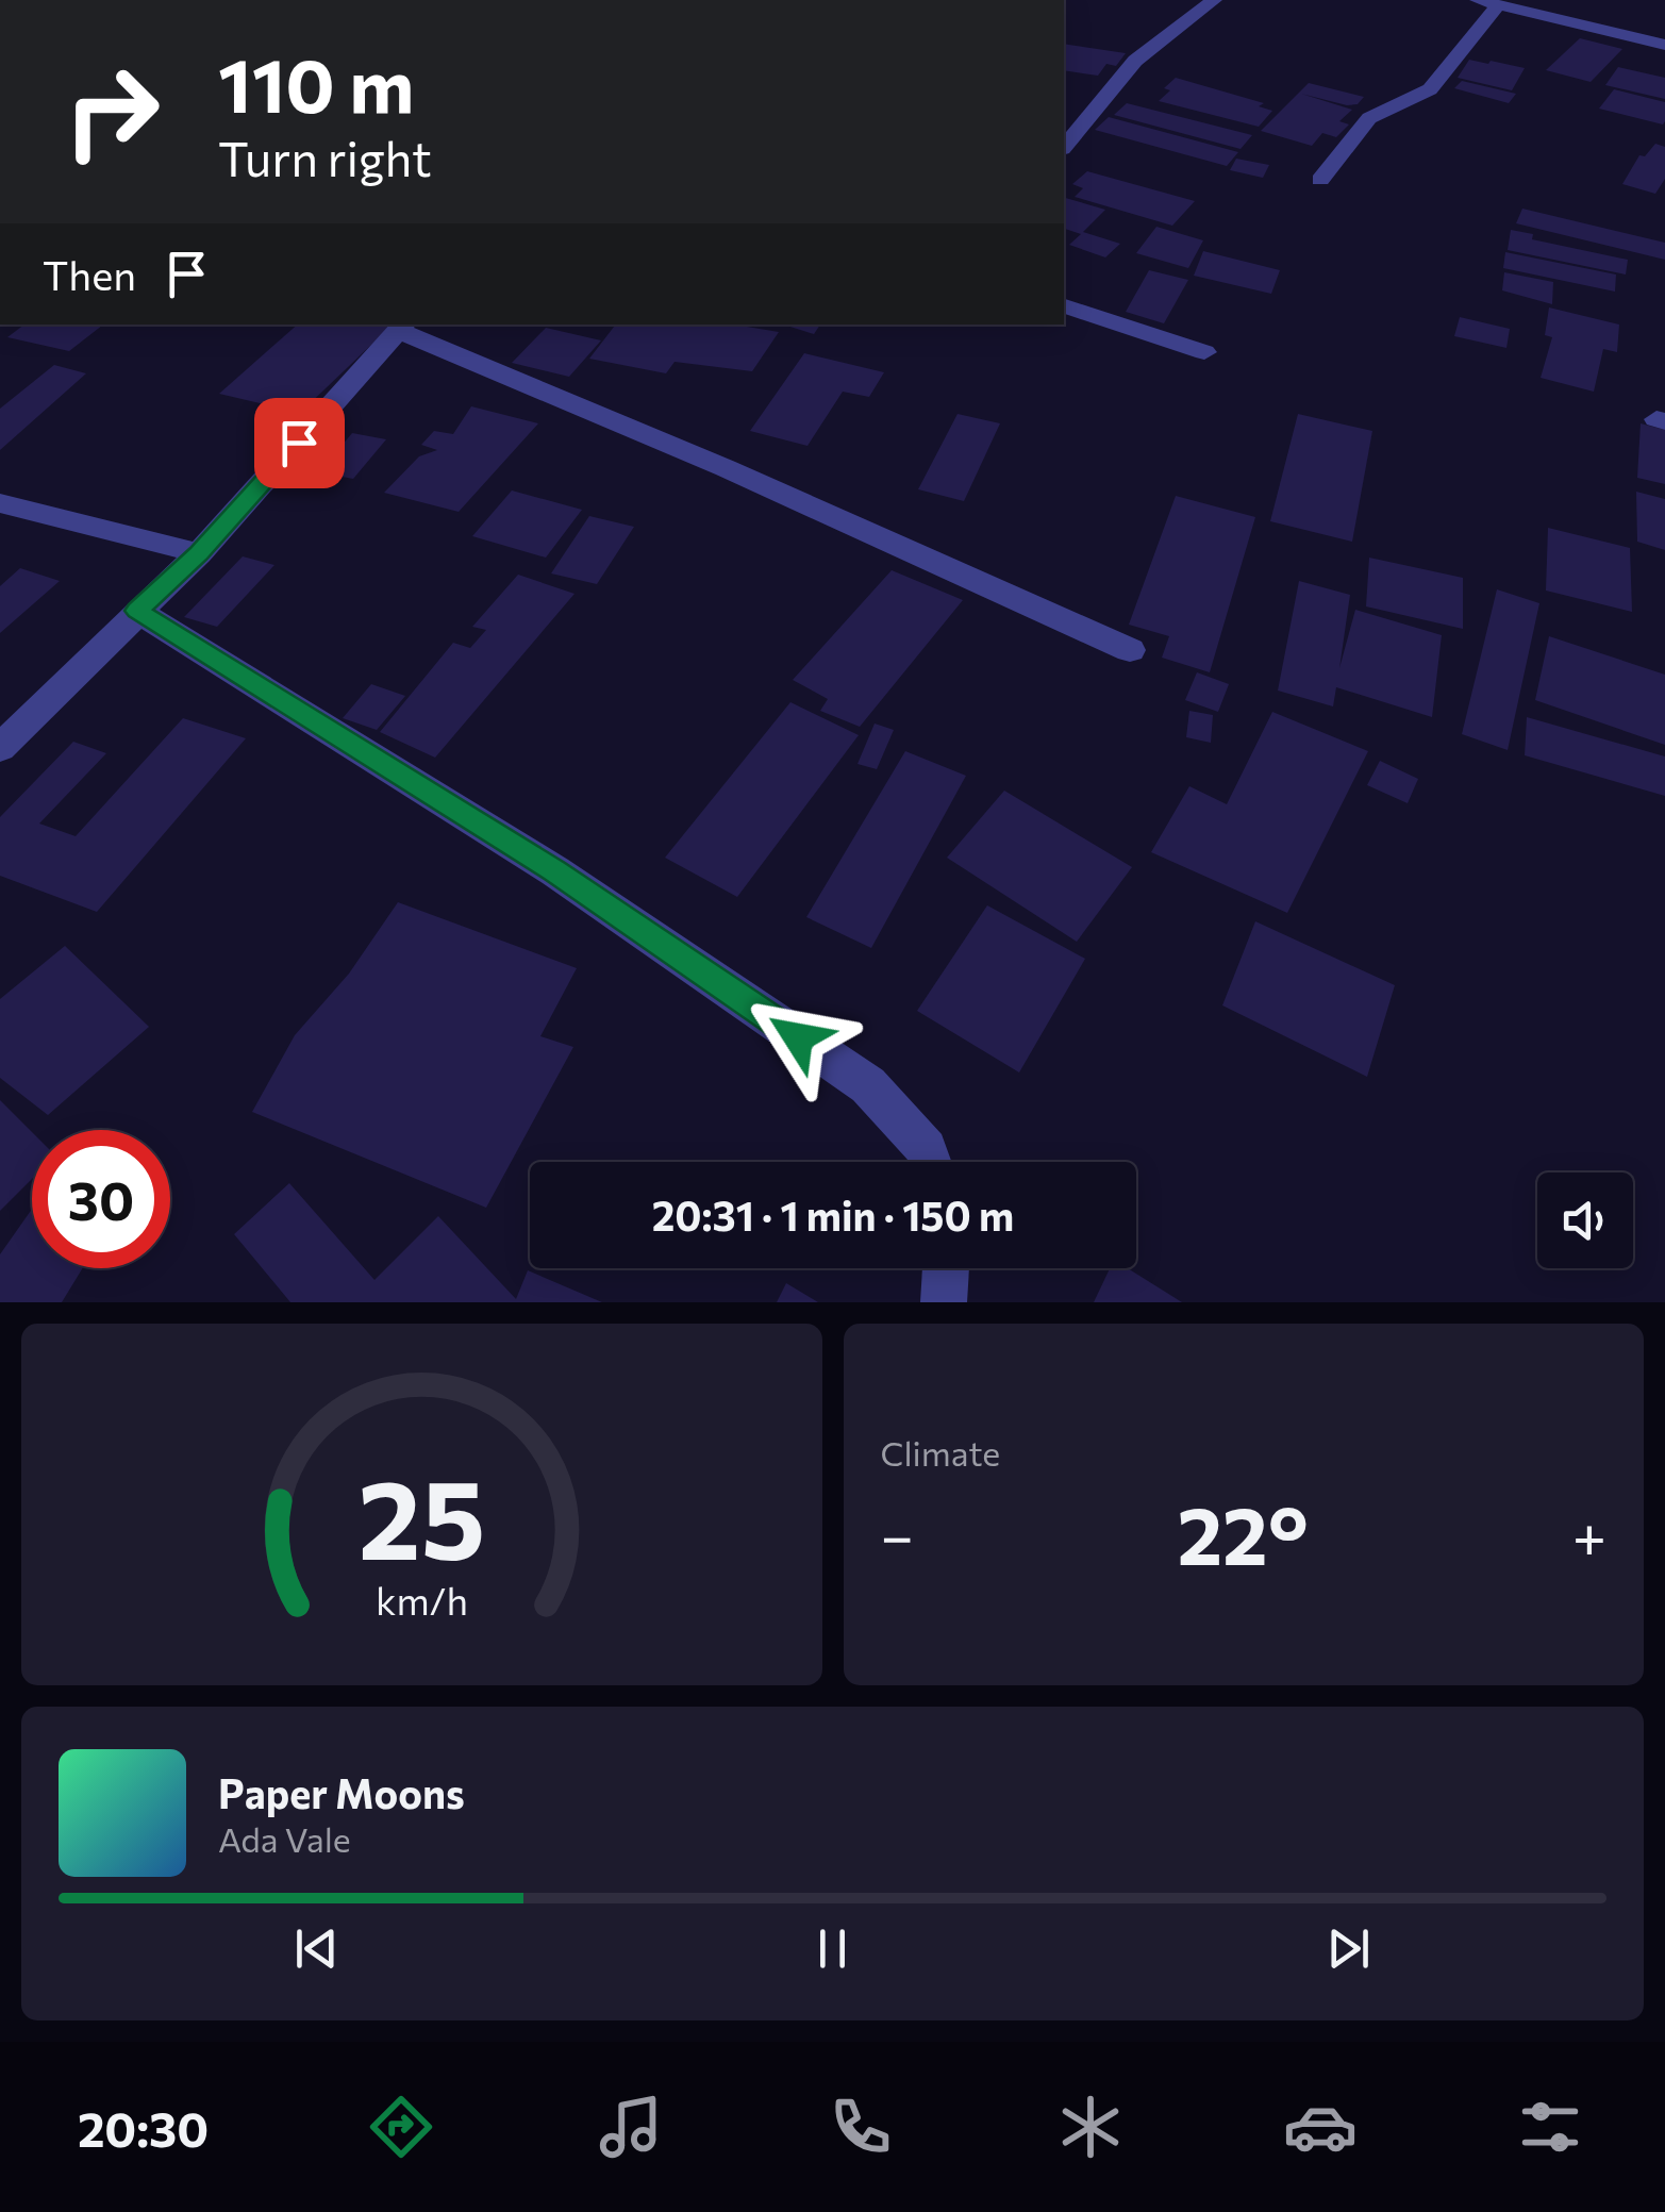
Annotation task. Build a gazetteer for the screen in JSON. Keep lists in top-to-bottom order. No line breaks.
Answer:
{"page":{"turn":["110 m","Turn right"],"then":"Then","limit":"30","trip":"20:31 · 1 min · 150 m","tile":"Climate","heat":["−","22°","+"],"song":["Paper Moons","Ada Vale"],"tabs":"20:30","gauge":["25","km/h"]}}
